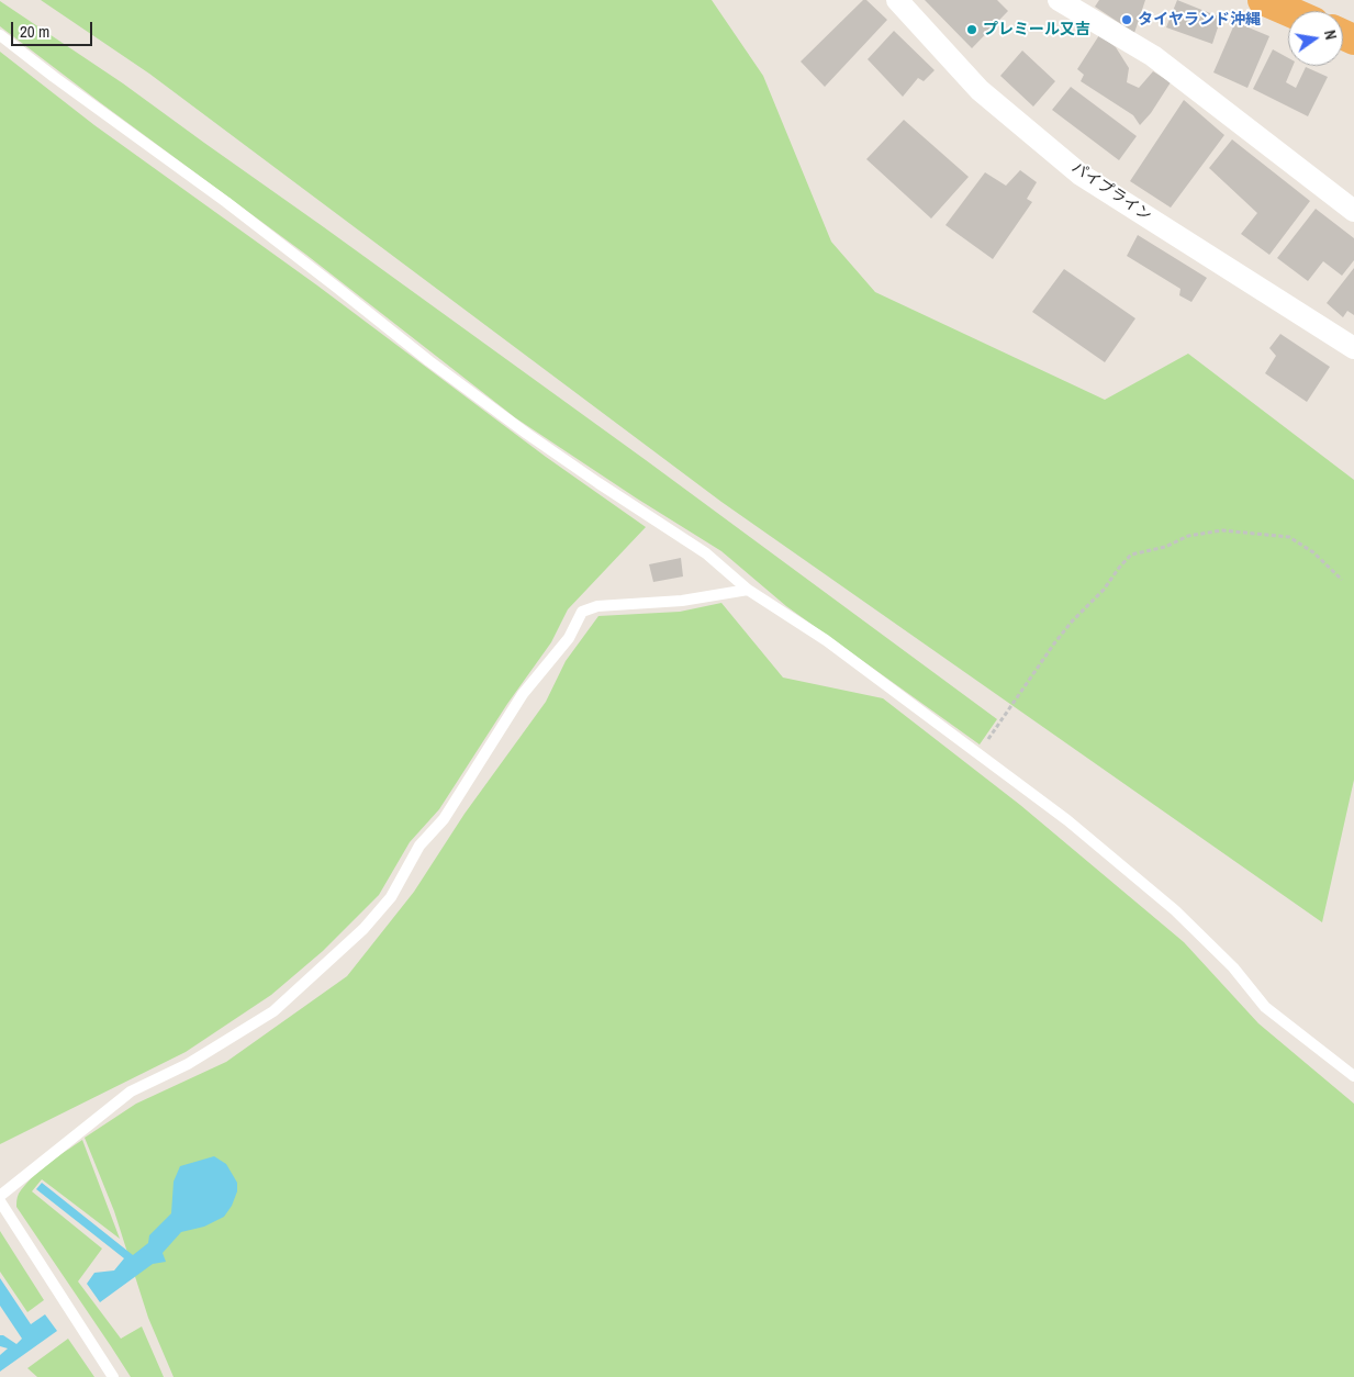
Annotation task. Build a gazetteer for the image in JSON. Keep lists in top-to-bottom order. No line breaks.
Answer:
{"streets":{"street":["パイプライン"]},"places":["タイヤランド沖縄","プレミール又吉"],"scale_bar":"20 m","north":"right"}
